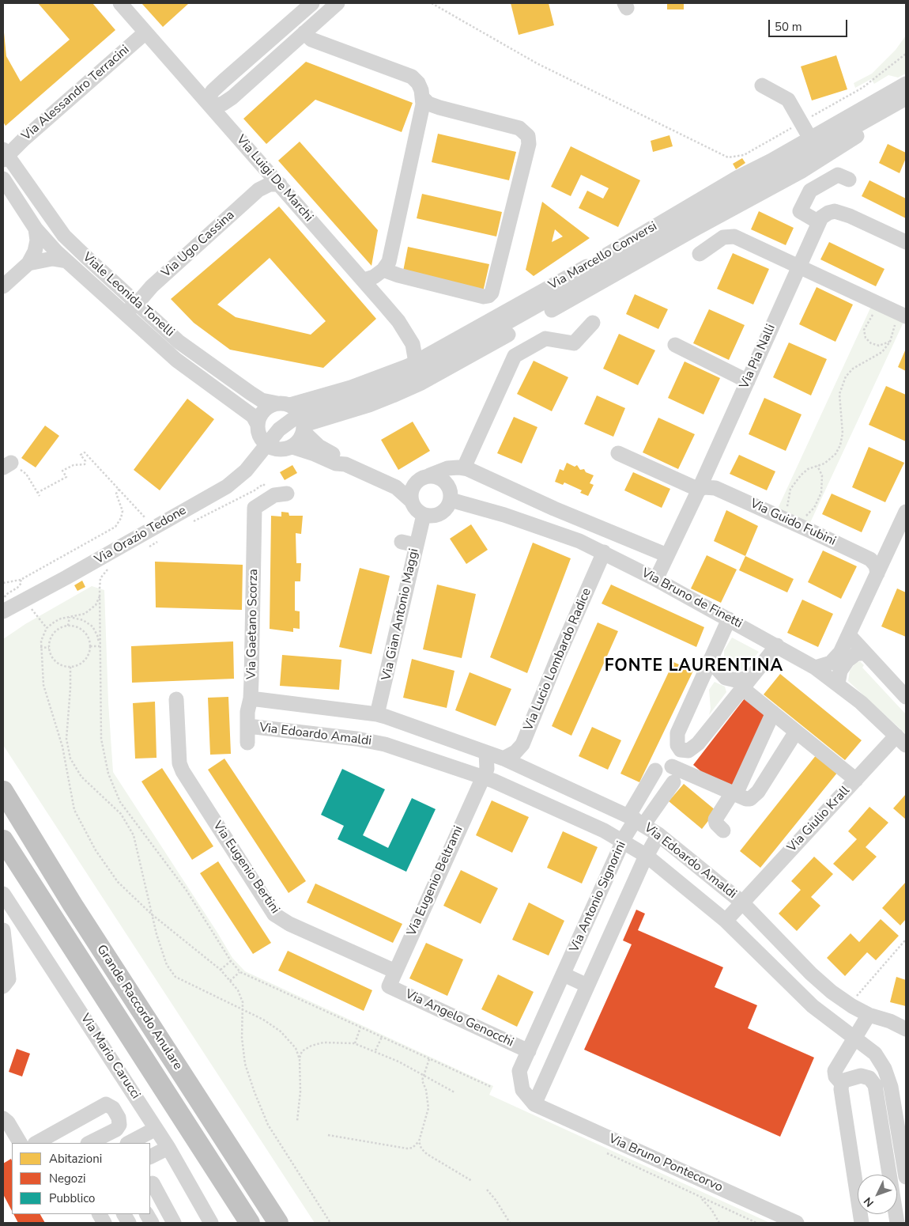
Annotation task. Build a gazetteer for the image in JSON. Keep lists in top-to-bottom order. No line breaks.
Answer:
{"streets":{"highway":["Grande Raccordo Anulare"],"street":["Via Alessandro Terracini","Via Luigi De Marchi","Via Ugo Cassina","Via Marcello Conversi","Viale Leonida Tonelli","Via Pia Nalli","Via Guido Fubini","Via Orazio Tedone","Via Bruno de Finetti","Via Gian Antonio Maggi","Via Gaetano Scorza","Via Lucio Lombardo Radice","Via Edoardo Amaldi","Via Giulio Krall","Via Eugenio Bertini","Via Eugenio Beltrami","Via Antonio Signorini","Via Angelo Genocchi","Via Mario Carucci","Via Bruno Pontecorvo"]},"crossings":[["Via Alessandro Terracini","Via Luigi De Marchi"],["Via Alessandro Terracini","Viale Leonida Tonelli"],["Via Luigi De Marchi","Via Ugo Cassina"],["Via Luigi De Marchi","Via Marcello Conversi"],["Via Ugo Cassina","Viale Leonida Tonelli"],["Via Marcello Conversi","Viale Leonida Tonelli"],["Via Marcello Conversi","Via Orazio Tedone"],["Viale Leonida Tonelli","Via Orazio Tedone"],["Via Pia Nalli","Via Guido Fubini"],["Via Pia Nalli","Via Bruno de Finetti"],["Via Bruno de Finetti","Via Gian Antonio Maggi"],["Via Bruno de Finetti","Via Lucio Lombardo Radice"],["Via Bruno de Finetti","Via Giulio Krall"],["Via Gian Antonio Maggi","Via Edoardo Amaldi"],["Via Gaetano Scorza","Via Edoardo Amaldi"],["Via Lucio Lombardo Radice","Via Edoardo Amaldi"],["Via Edoardo Amaldi","Via Giulio Krall"],["Via Edoardo Amaldi","Via Eugenio Beltrami"],["Via Edoardo Amaldi","Via Antonio Signorini"],["Via Eugenio Bertini","Via Eugenio Beltrami"],["Via Eugenio Beltrami","Via Angelo Genocchi"],["Via Antonio Signorini","Via Angelo Genocchi"],["Via Antonio Signorini","Via Bruno Pontecorvo"]],"districts":["FONTE LAURENTINA"],"legend":["Abitazioni","Negozi","Pubblico"],"scale_bar":"50 m","north":"bottom left"}
